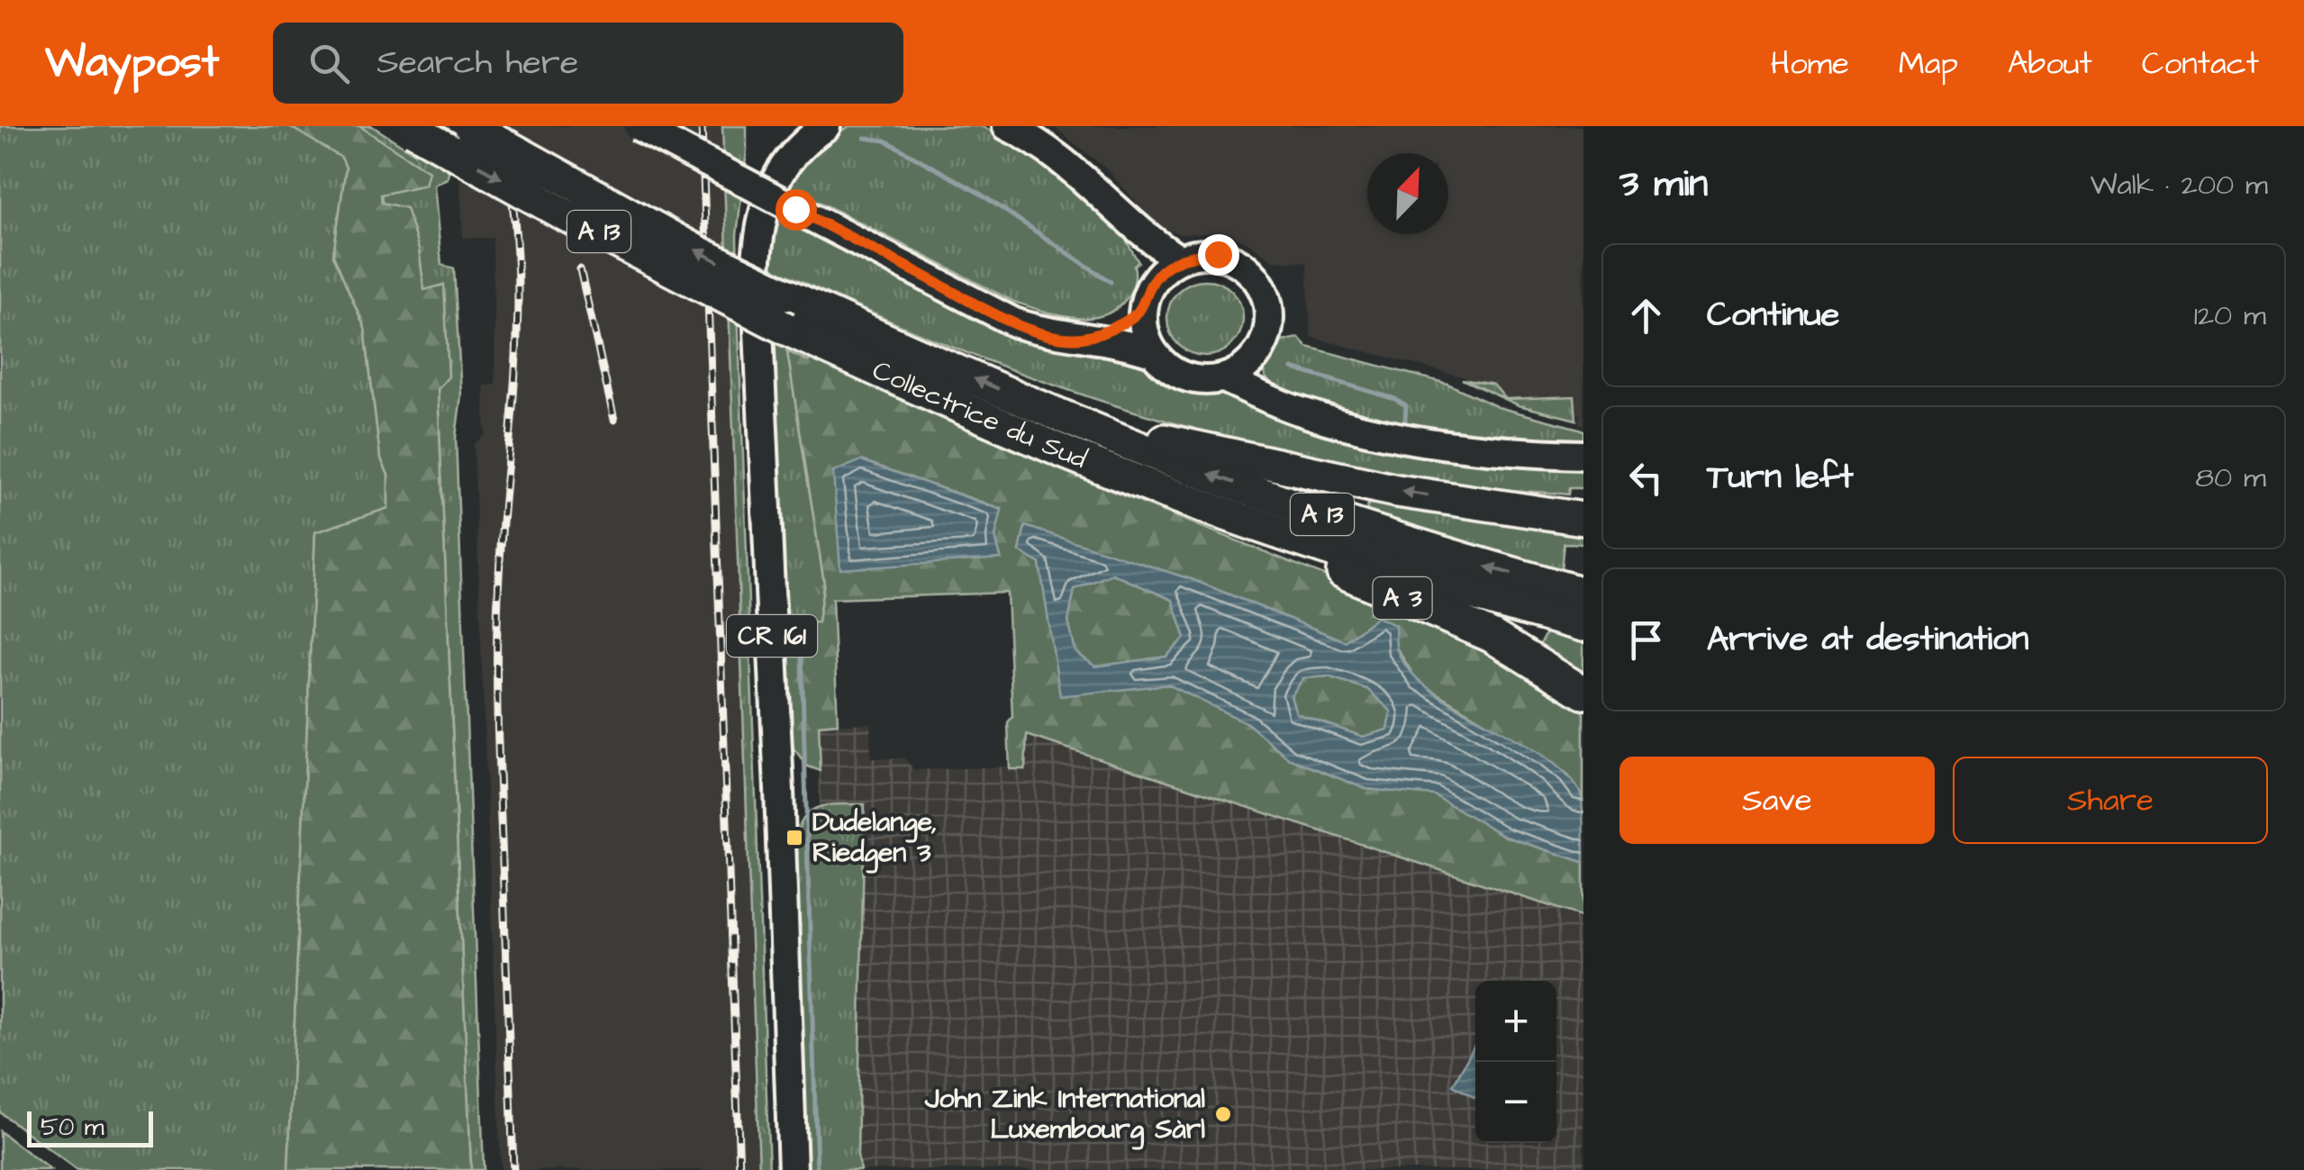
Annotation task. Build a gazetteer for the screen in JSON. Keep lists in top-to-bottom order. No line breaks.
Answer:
{"streets":{"highway":["A 13","Collectrice du Sud","A 3"],"main road":["CR 161"]},"crossings":[["Collectrice du Sud","A 3"]],"places":{"transit":["Dudelange, Riedgen 3"],"other":["John Zink International Luxembourg Sàrl"]},"scale_bar":"50 m","north":"top right","page":{"header":"Waypost","search":"Search here","nav":["Home","Map","About","Contact"],"heading":["3 min","Walk · 200 m"],"list":[["Continue","120 m"],["Turn left","80 m"],"Arrive at destination"],"buttons":["Save","Share"],"map_buttons":["+","−"],"scale":"50 m"}}
